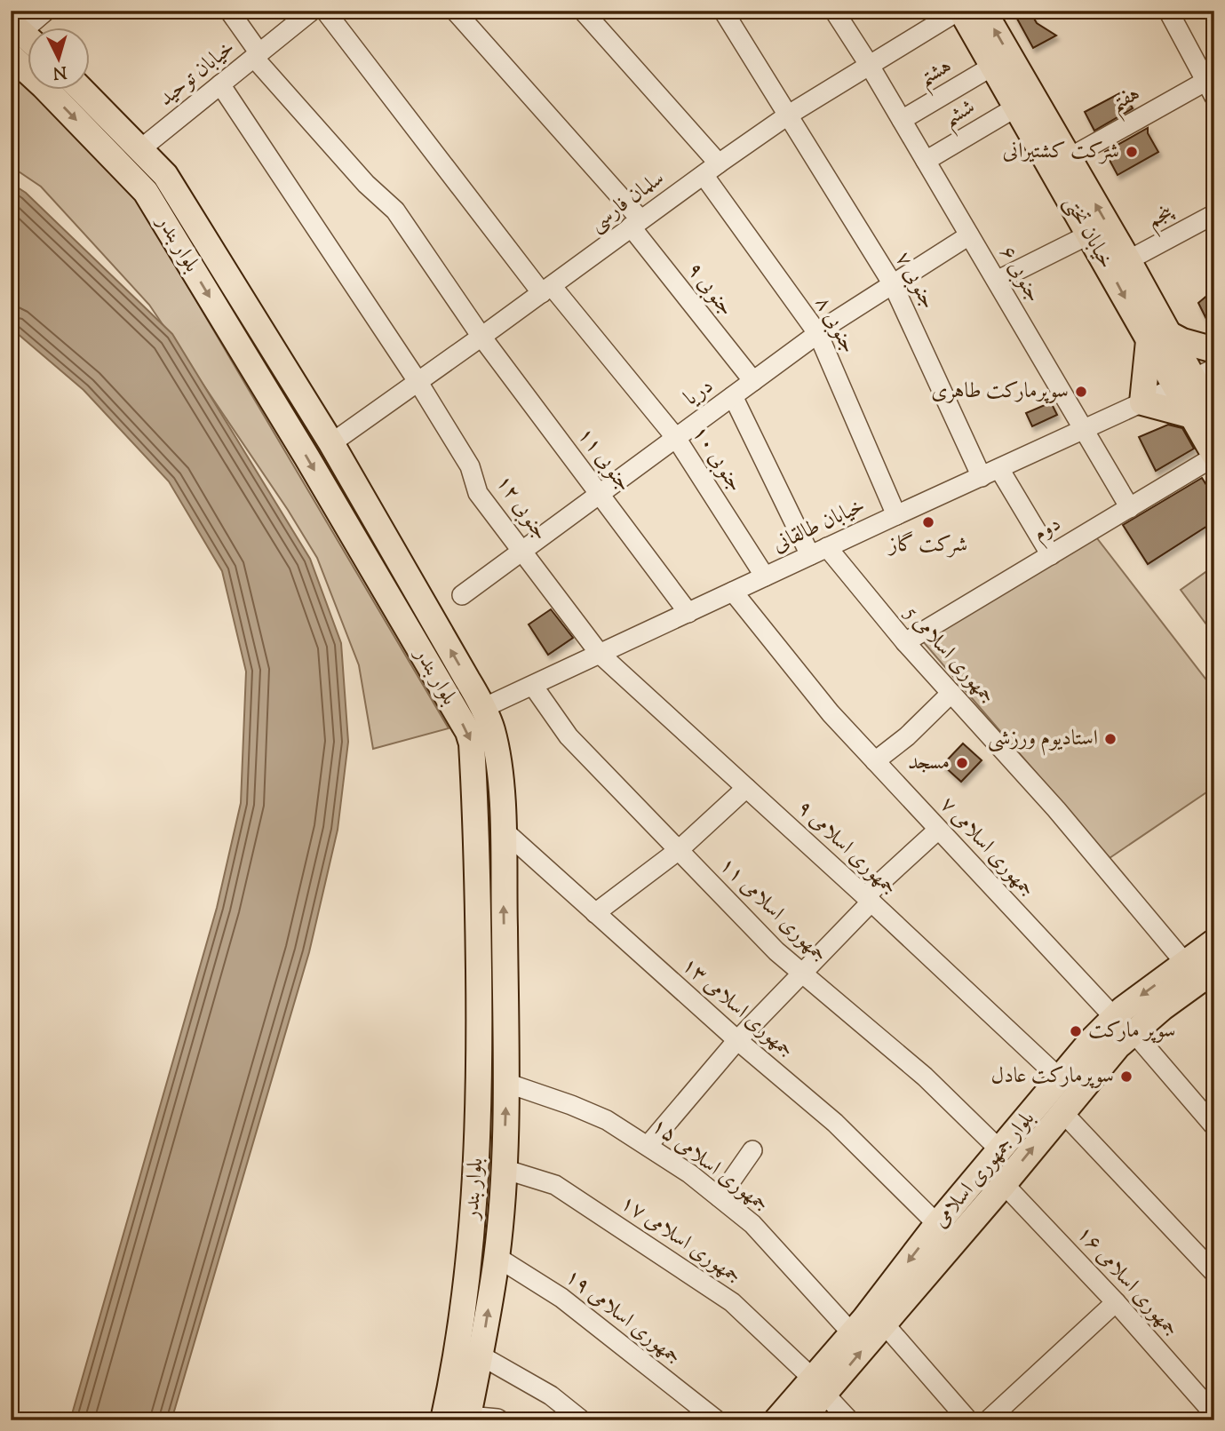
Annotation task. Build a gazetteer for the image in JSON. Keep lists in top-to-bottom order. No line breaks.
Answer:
{"streets":{"main road":["خیابان تختی","بلوار بندر","بلوار جمهوری اسلامی"],"street":["هشتم","خیابان توحید","هفتم","ششم","سلمان فارسی","پنجم","۶ جنوبی","۷ جنوبی","۹ جنوبی","۸ جنوبی","دریا","۱۰ جنوبی","۱۱ جنوبی","۱۲ جنوبی","خیابان طالقانی","دوم","جمهوری اسلامی 5","جمهوری اسلامی ۷","جمهوری اسلامی ۹","جمهوری اسلامی ۱۱","جمهوری اسلامی ۱۳","جمهوری اسلامی ۱۵","جمهوری اسلامی ۱۷","جمهوری اسلامی ۱۶","جمهوری اسلامی ۱۹"]},"crossings":[["هشتم","خیابان تختی"],["هشتم","۶ جنوبی"],["خیابان توحید","بلوار بندر"],["خیابان توحید","۱۱ جنوبی"],["خیابان توحید","۱۲ جنوبی"],["هفتم","خیابان تختی"],["ششم","خیابان تختی"],["ششم","۶ جنوبی"],["سلمان فارسی","خیابان تختی"],["سلمان فارسی","بلوار بندر"],["سلمان فارسی","۶ جنوبی"],["سلمان فارسی","۷ جنوبی"],["سلمان فارسی","۹ جنوبی"],["سلمان فارسی","۸ جنوبی"],["سلمان فارسی","۱۰ جنوبی"],["سلمان فارسی","۱۱ جنوبی"],["سلمان فارسی","۱۲ جنوبی"],["پنجم","خیابان تختی"],["خیابان تختی","خیابان طالقانی"],["خیابان تختی","دوم"],["بلوار بندر","خیابان طالقانی"],["بلوار بندر","جمهوری اسلامی ۱۳"],["بلوار بندر","جمهوری اسلامی ۱۵"],["بلوار بندر","جمهوری اسلامی ۱۷"],["بلوار بندر","جمهوری اسلامی ۱۹"],["۶ جنوبی","دریا"],["۶ جنوبی","خیابان طالقانی"],["۶ جنوبی","دوم"],["۷ جنوبی","دریا"],["۷ جنوبی","خیابان طالقانی"],["۹ جنوبی","دریا"],["۸ جنوبی","دریا"],["۸ جنوبی","خیابان طالقانی"],["دریا","۱۰ جنوبی"],["دریا","۱۱ جنوبی"],["دریا","۱۲ جنوبی"],["۱۰ جنوبی","خیابان طالقانی"],["۱۱ جنوبی","خیابان طالقانی"],["۱۲ جنوبی","خیابان طالقانی"],["۱۲ جنوبی","جمهوری اسلامی ۹"],["خیابان طالقانی","جمهوری اسلامی 5"],["خیابان طالقانی","جمهوری اسلامی ۷"],["خیابان طالقانی","جمهوری اسلامی ۹"],["خیابان طالقانی","جمهوری اسلامی ۱۱"],["دوم","جمهوری اسلامی 5"],["جمهوری اسلامی 5","بلوار جمهوری اسلامی"],["جمهوری اسلامی ۷","بلوار جمهوری اسلامی"],["جمهوری اسلامی ۹","بلوار جمهوری اسلامی"],["جمهوری اسلامی ۱۱","بلوار جمهوری اسلامی"],["جمهوری اسلامی ۱۳","بلوار جمهوری اسلامی"],["جمهوری اسلامی ۱۵","بلوار جمهوری اسلامی"],["بلوار جمهوری اسلامی","جمهوری اسلامی ۱۷"],["بلوار جمهوری اسلامی","جمهوری اسلامی ۱۶"]],"places":["شرکت کشتیرانی","سوپرمارکت طاهری","شرکت گاز","استادیوم ورزشی","مسجد","سوپر مارکت","سوپرمارکت عادل"],"north":"bottom"}
